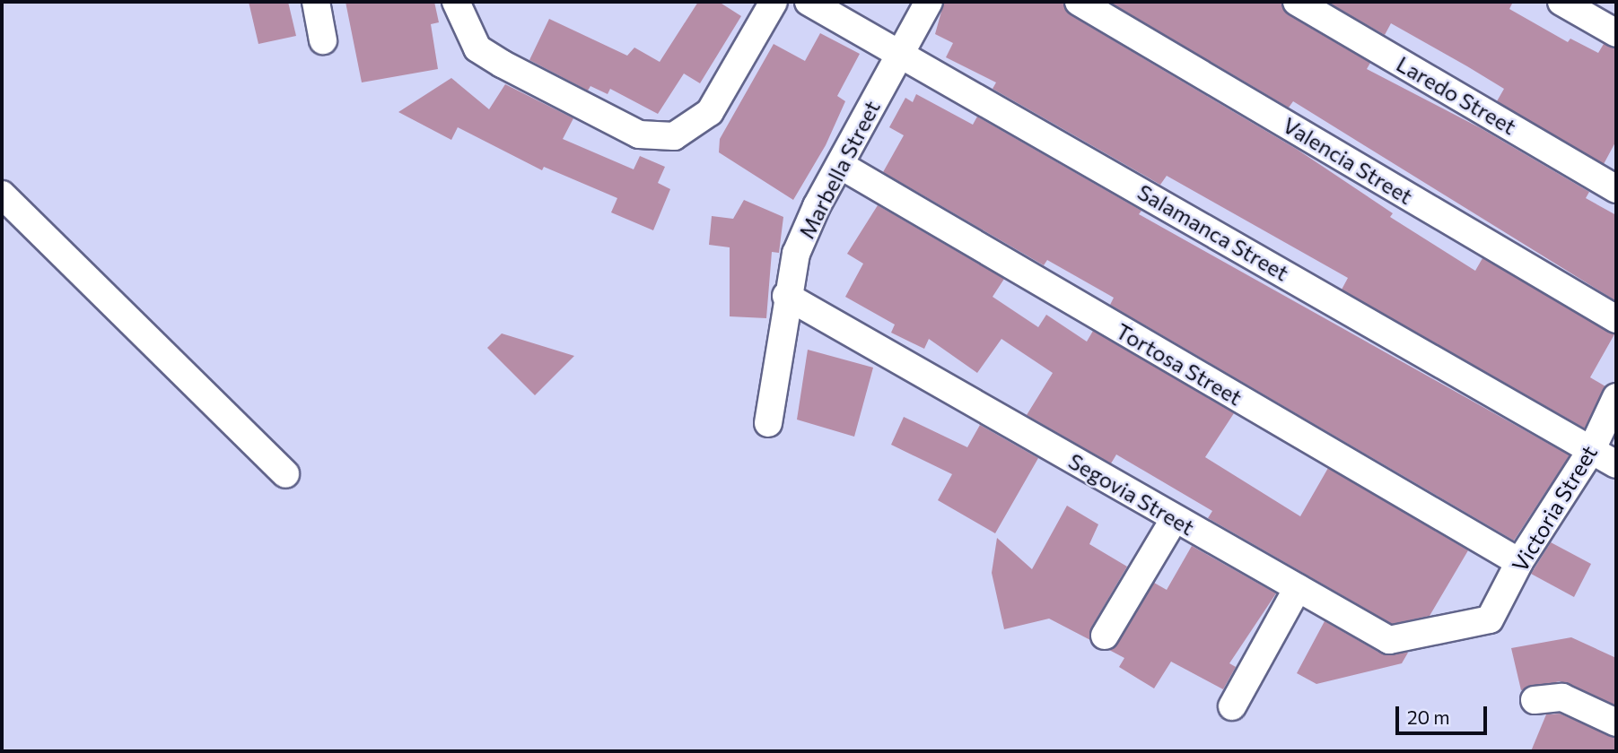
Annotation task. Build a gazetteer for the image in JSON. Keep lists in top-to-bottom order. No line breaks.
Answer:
{"streets":{"street":["Laredo Street","Valencia Street","Marbella Street","Salamanca Street","Tortosa Street","Segovia Street","Victoria Street"]},"crossings":[["Marbella Street","Salamanca Street"],["Marbella Street","Tortosa Street"],["Marbella Street","Segovia Street"],["Salamanca Street","Victoria Street"],["Tortosa Street","Victoria Street"],["Segovia Street","Victoria Street"]],"scale_bar":"20 m"}
